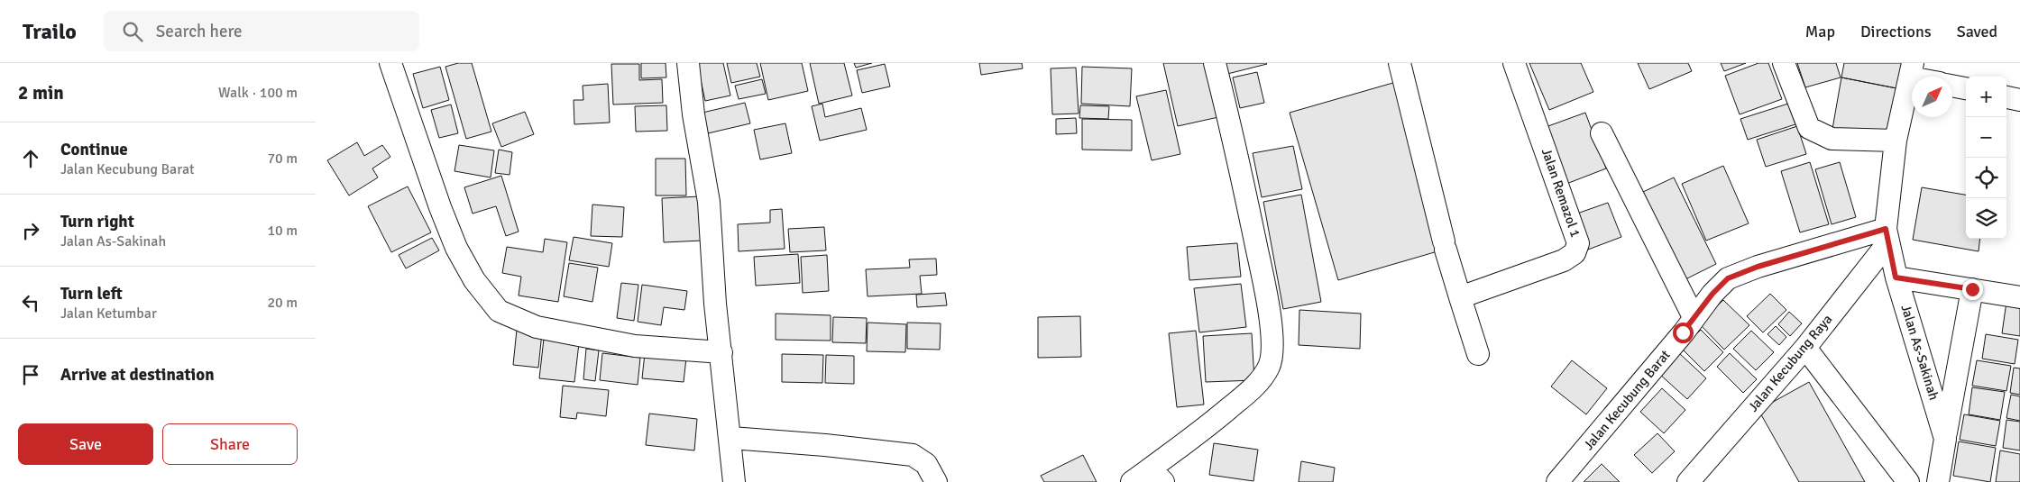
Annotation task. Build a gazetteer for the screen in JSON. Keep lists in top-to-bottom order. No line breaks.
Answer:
{"streets":{"street":["Jalan Remazol 1","Jalan As-Sakinah","Jalan Kecubung Raya","Jalan Kecubung Barat"]},"crossings":[["Jalan As-Sakinah","Jalan Kecubung Raya"],["Jalan As-Sakinah","Jalan Kecubung Barat"],["Jalan Kecubung Raya","Jalan Kecubung Barat"]],"north":"top right","page":{"header":"Trailo","search":"Search here","nav":["Map","Directions","Saved"],"heading":["2 min","Walk · 100 m"],"map_buttons":["+","−"],"list":[["Continue","Jalan Kecubung Barat","70 m"],["Turn right","Jalan As-Sakinah","10 m"],["Turn left","Jalan Ketumbar","20 m"],"Arrive at destination"],"buttons":["Save","Share"]}}
